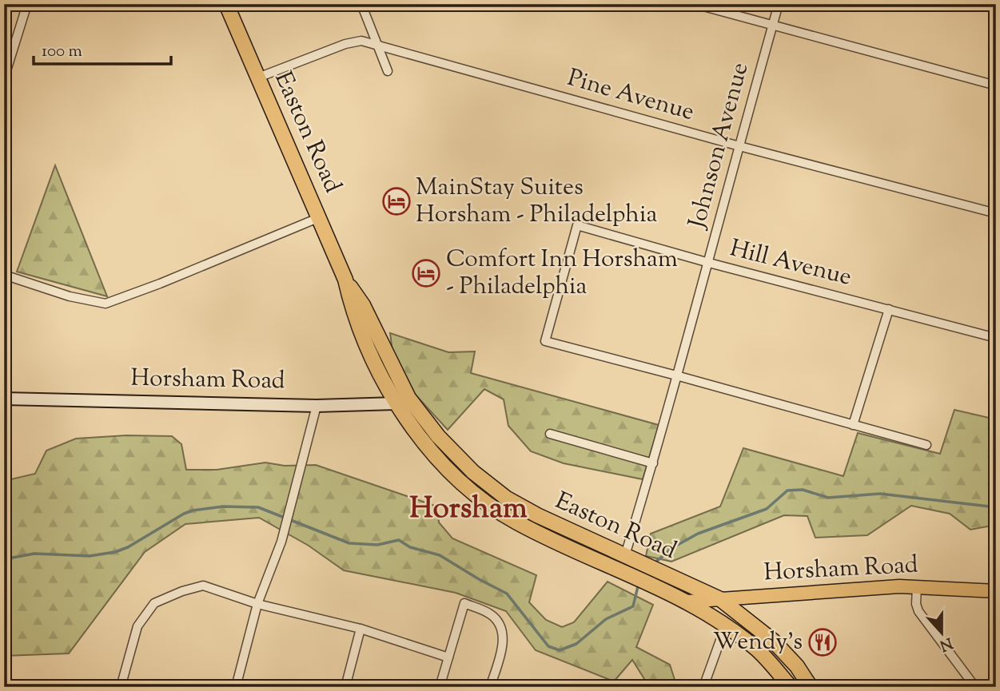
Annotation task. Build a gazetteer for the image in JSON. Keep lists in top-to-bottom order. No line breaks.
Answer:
{"streets":{"highway":["Easton Road"],"main road":["Horsham Road"],"street":["Pine Avenue","Johnson Avenue","Hill Avenue"]},"crossings":[["Pine Avenue","Easton Road"],["Pine Avenue","Johnson Avenue"],["Easton Road","Johnson Avenue"],["Easton Road","Horsham Road"],["Johnson Avenue","Hill Avenue"]],"districts":["Horsham"],"places":{"hotel":["MainStay Suites Horsham - Philadelphia","Comfort Inn Horsham - Philadelphia"],"restaurant":["Wendy's"]},"scale_bar":"100 m","north":"bottom"}
